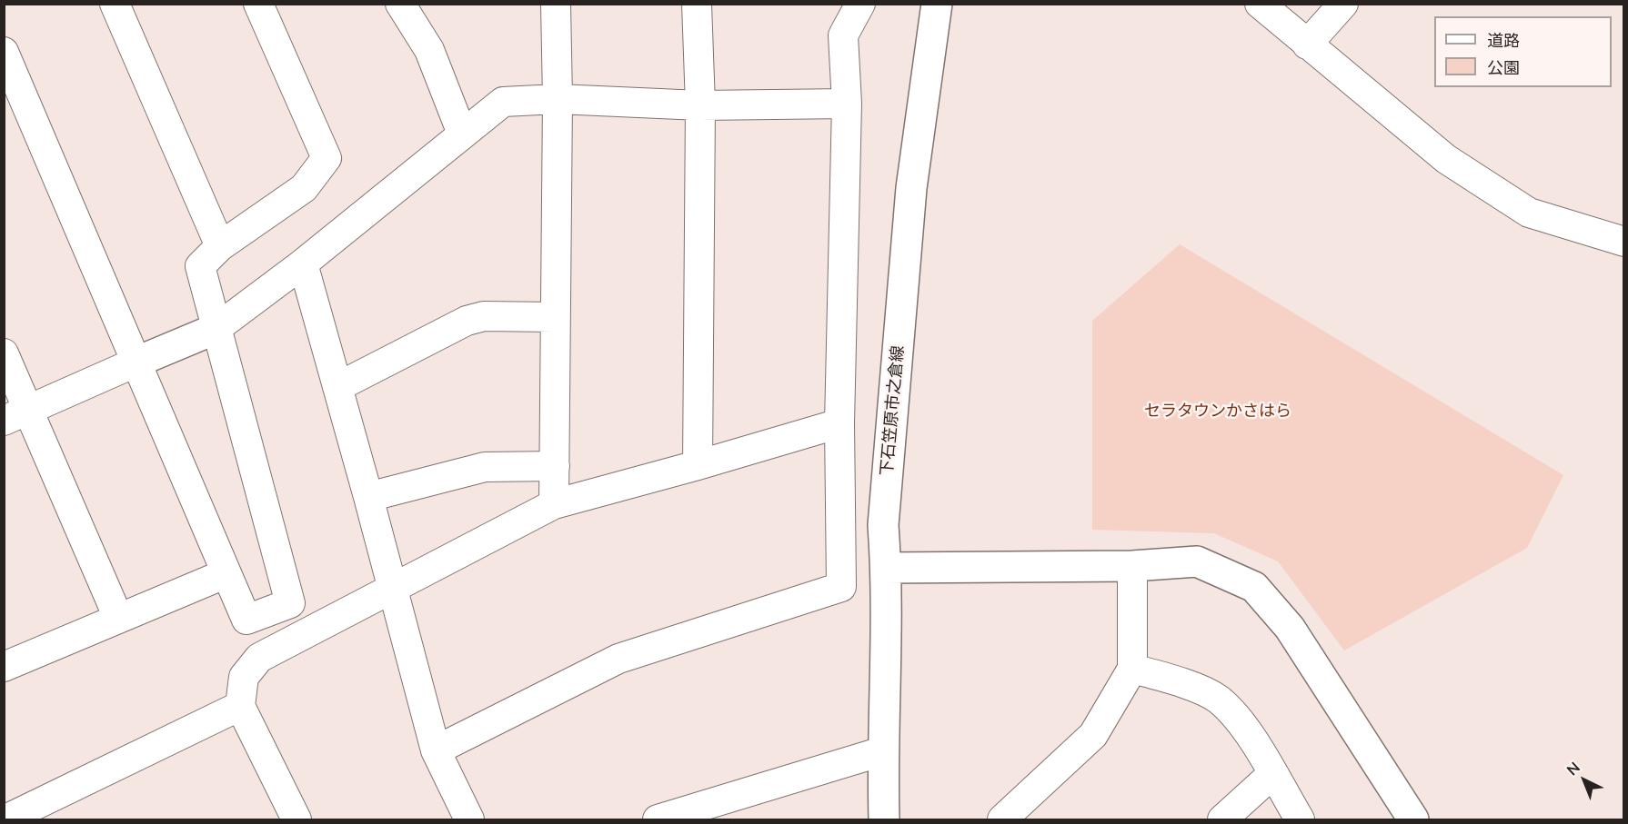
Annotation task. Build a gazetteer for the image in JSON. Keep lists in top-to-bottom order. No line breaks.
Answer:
{"streets":{"main road":["下石笠原市之倉線"]},"parks":["セラタウンかさはら"],"legend":["道路","公園"],"north":"top left"}
